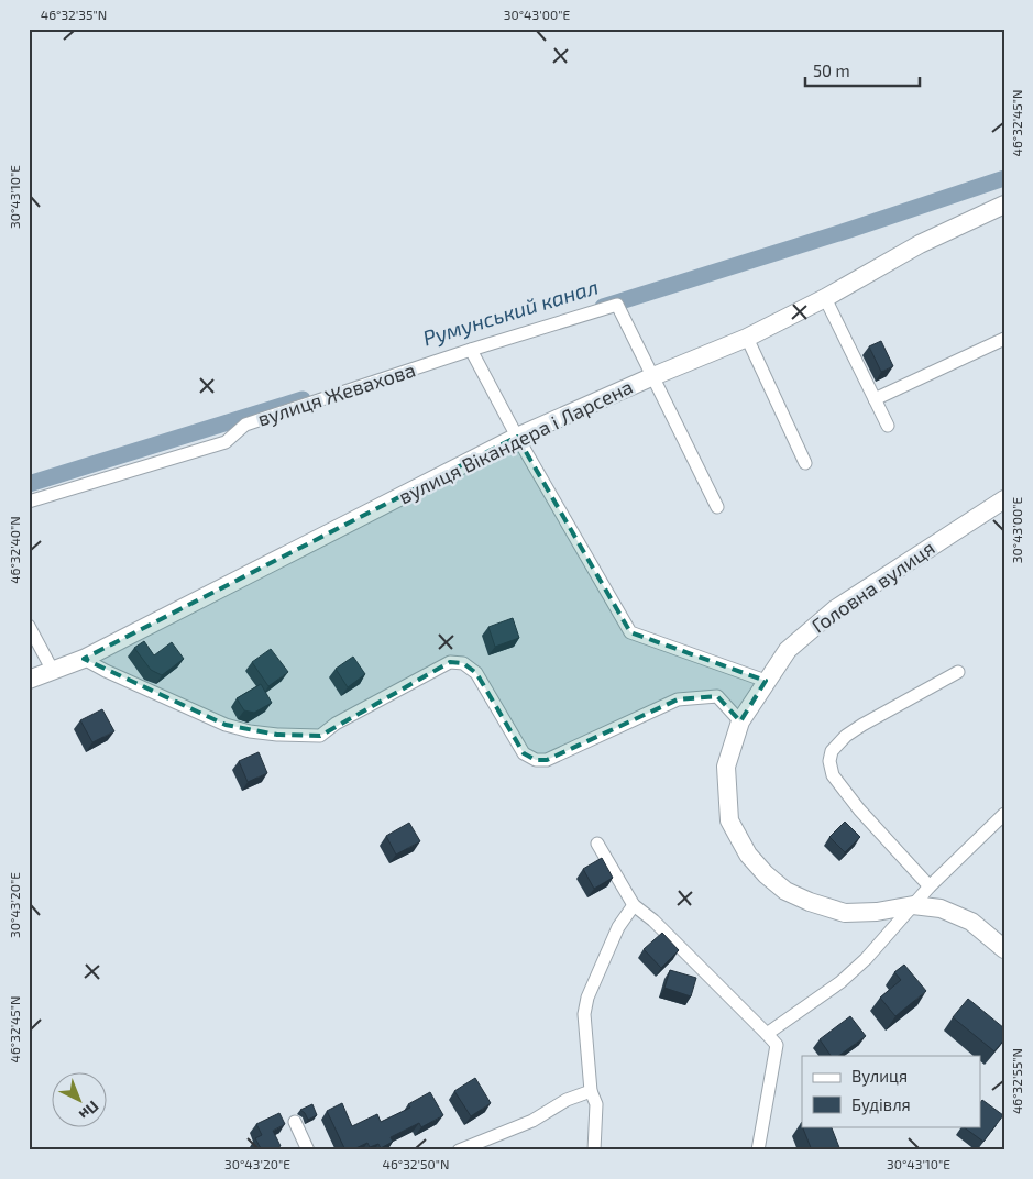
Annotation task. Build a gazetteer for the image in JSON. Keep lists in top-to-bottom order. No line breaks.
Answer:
{"streets":{"street":["вулиця Жевахова","вулиця Вікандера і Ларсена","Головна вулиця"]},"crossings":[["вулиця Жевахова","вулиця Вікандера і Ларсена"]],"water":["Румунський канал"],"legend":["Вулиця","Будівля"],"scale_bar":"50 m","north":"bottom right","coordinates":["46°32'35\"N","30°43'00\"E","46°32'45\"N","30°43'10\"E","46°32'40\"N","30°43'20\"E","46°32'55\"N","46°32'50\"N"]}
